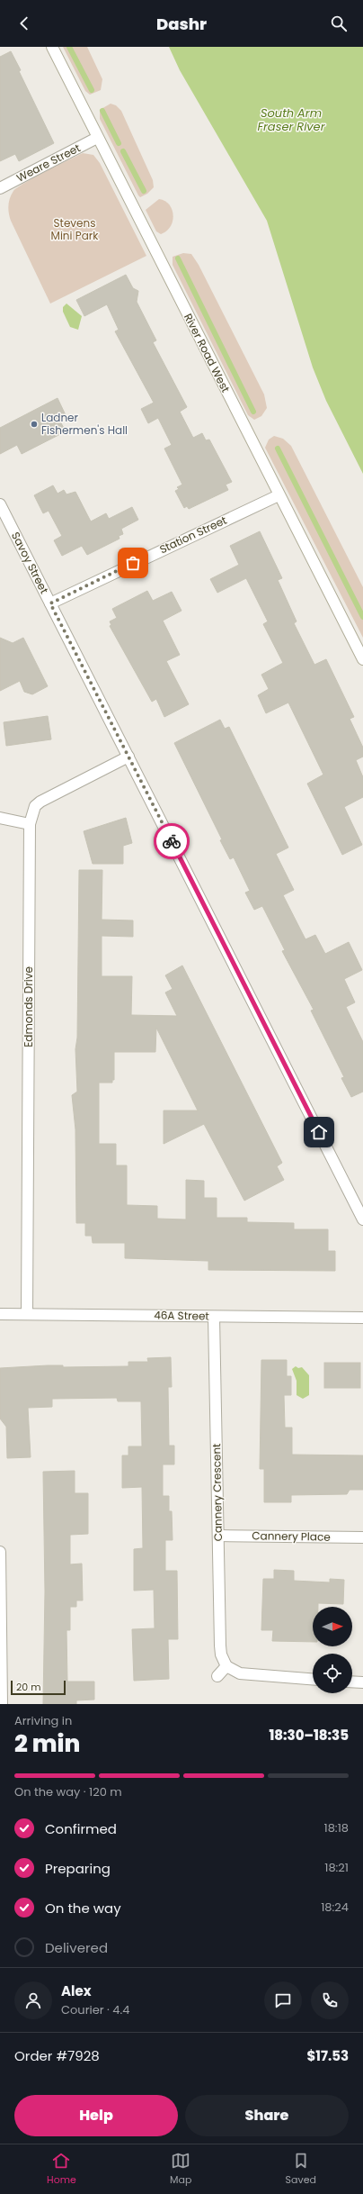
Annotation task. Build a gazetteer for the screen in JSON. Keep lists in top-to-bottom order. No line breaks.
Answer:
{"streets":{"street":["Weare Street","River Road West","Station Street","Savoy Street","Edmonds Drive","46A Street","Cannery Crescent","Cannery Place"]},"crossings":[["Weare Street","River Road West"],["River Road West","Station Street"],["Station Street","Savoy Street"],["Savoy Street","Edmonds Drive"],["Edmonds Drive","46A Street"],["46A Street","Cannery Crescent"],["Cannery Crescent","Cannery Place"]],"water":["South Arm Fraser River"],"parks":["Stevens Mini Park"],"places":["Ladner Fishermen's Hall"],"scale_bar":"20 m","north":"right","page":{"header":"Dashr","scale":"20 m","heading":["2 min","Arriving in","18:30–18:35"],"panel":["Alex","Courier · 4.4","Order #7928","$17.53"],"bar":"On the way · 120 m","list":[["Confirmed","18:18"],["Preparing","18:21"],["On the way","18:24"],"Delivered"],"buttons":["Help","Share"],"tabs":["Home","Map","Saved"]}}
